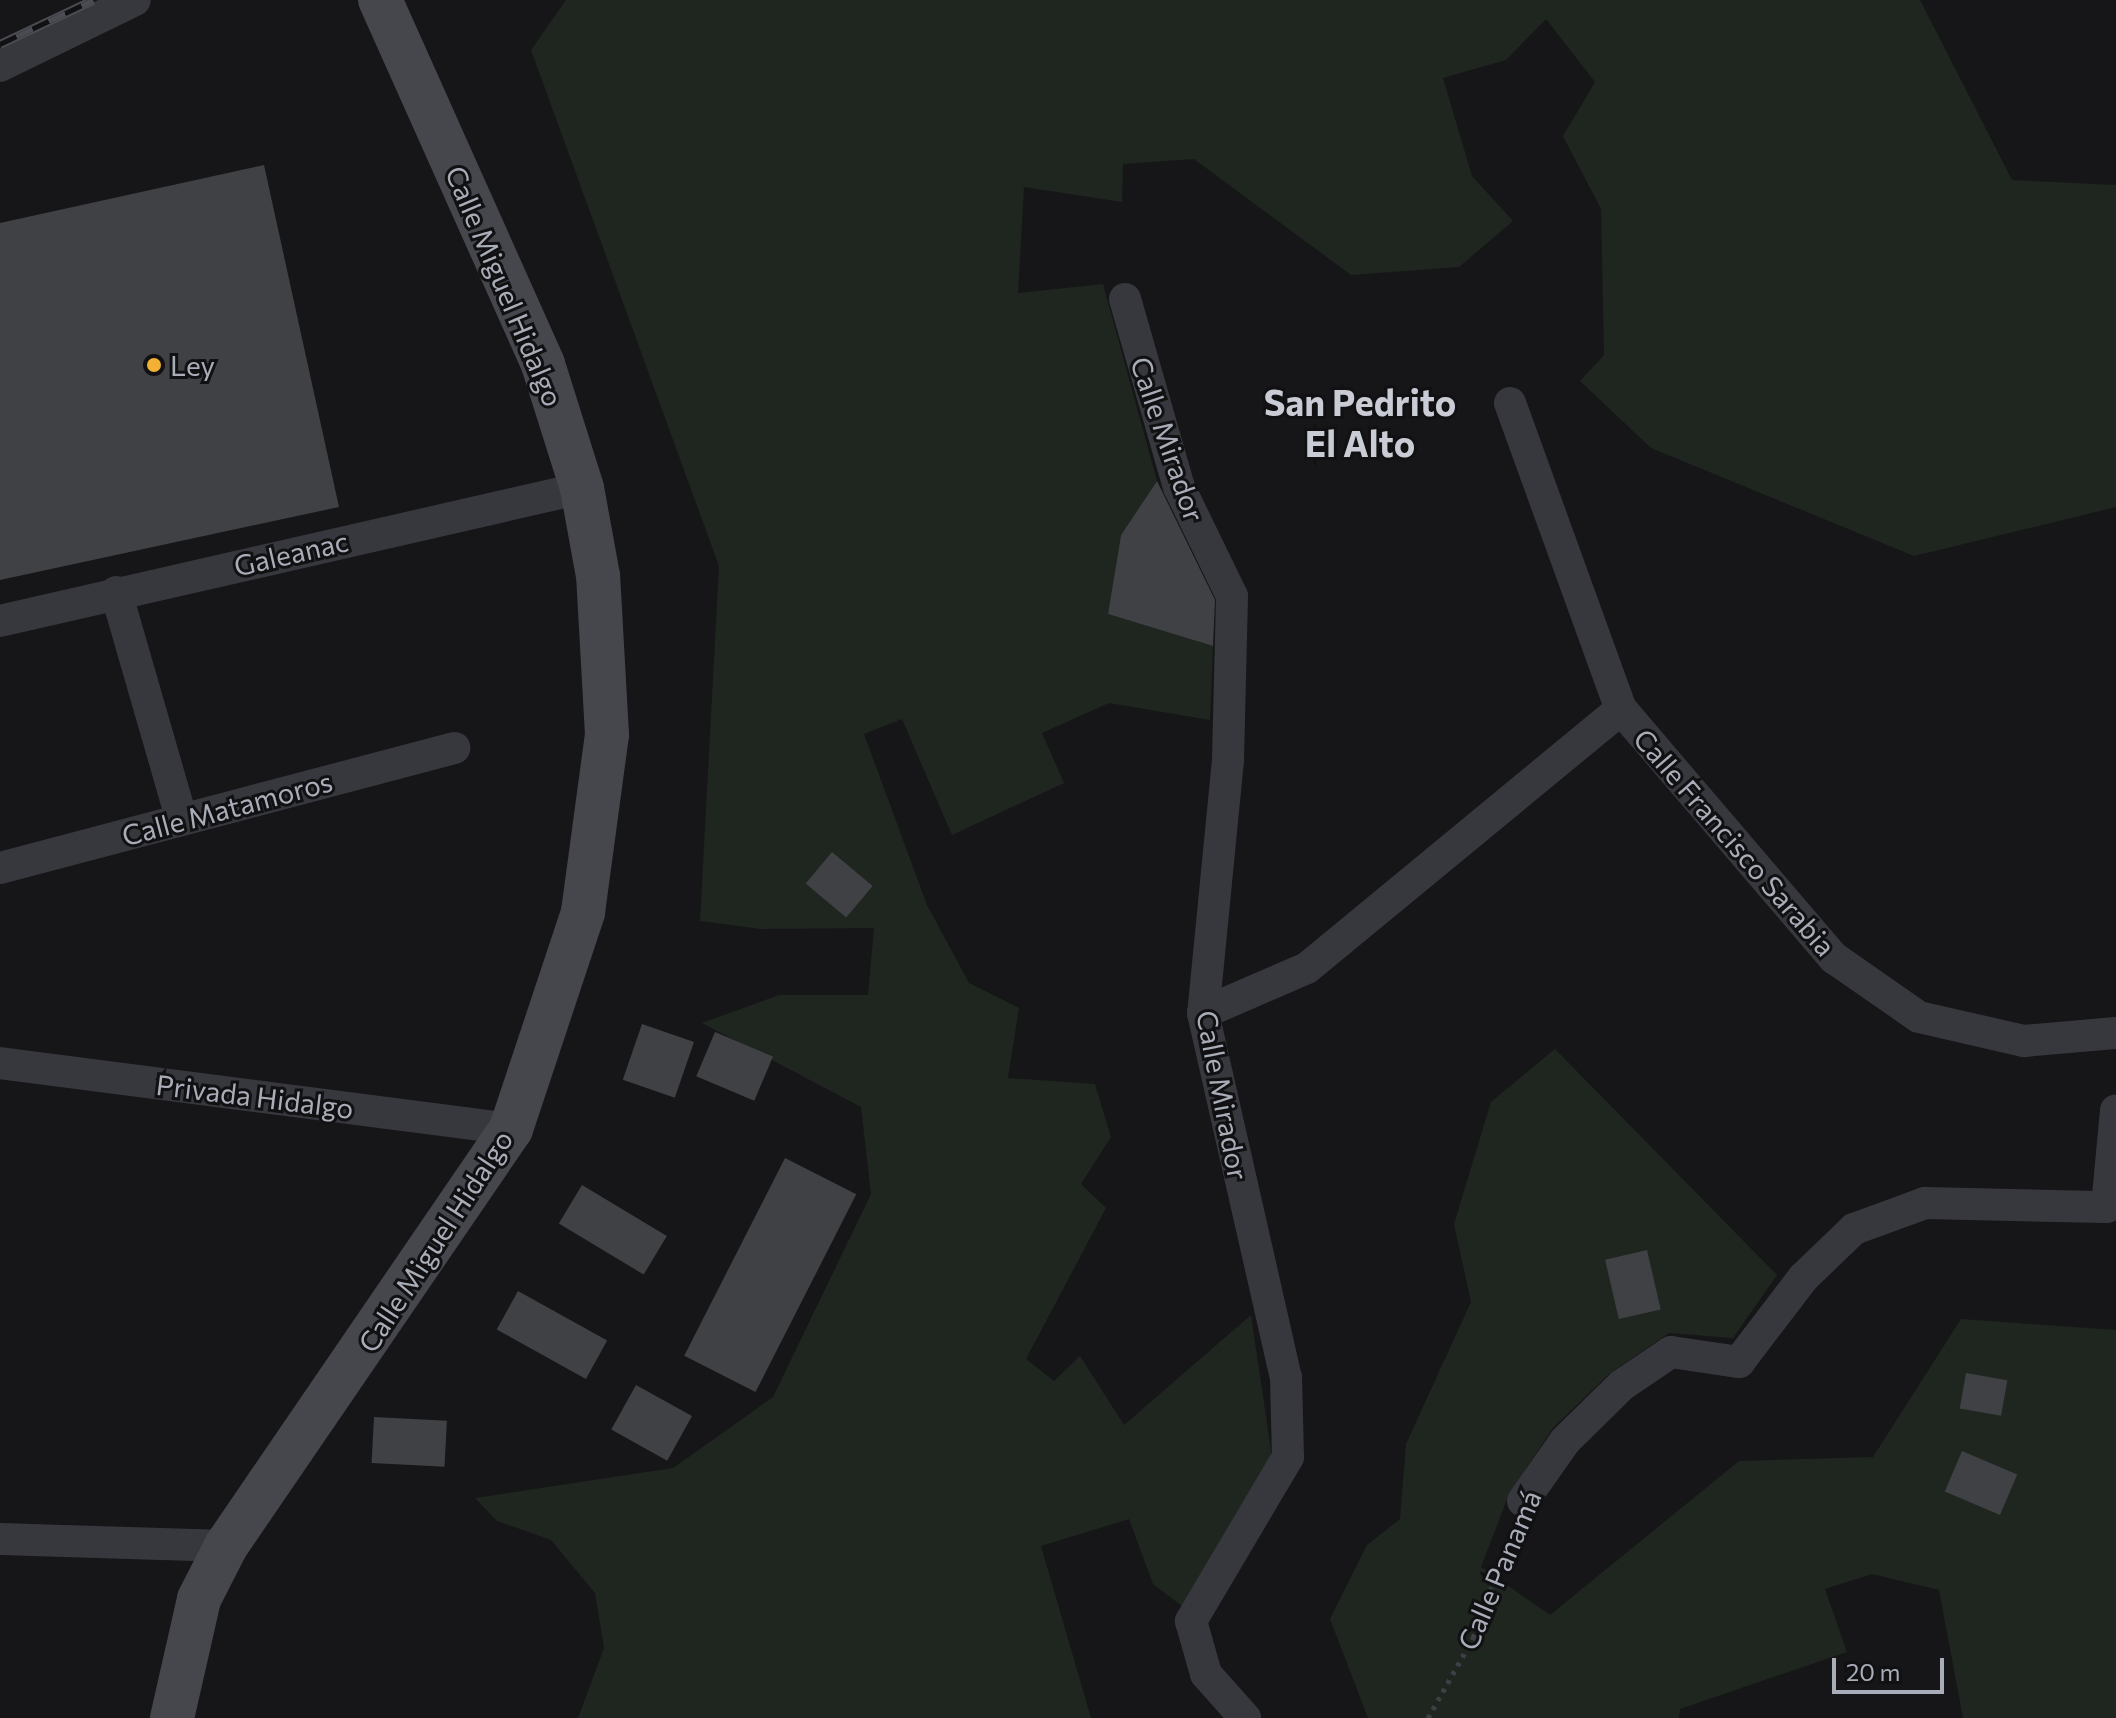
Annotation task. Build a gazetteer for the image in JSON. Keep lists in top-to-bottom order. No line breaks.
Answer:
{"streets":{"main road":["Calle Miguel Hidalgo"],"street":["Calle Mirador","Galeanac","Calle Matamoros","Calle Francisco Sarabia","Privada Hidalgo","Calle Panamá"]},"crossings":[["Calle Miguel Hidalgo","Galeanac"],["Calle Miguel Hidalgo","Privada Hidalgo"],["Calle Mirador","Calle Francisco Sarabia"]],"districts":["San Pedrito El Alto"],"places":["Ley"],"scale_bar":"20 m"}
